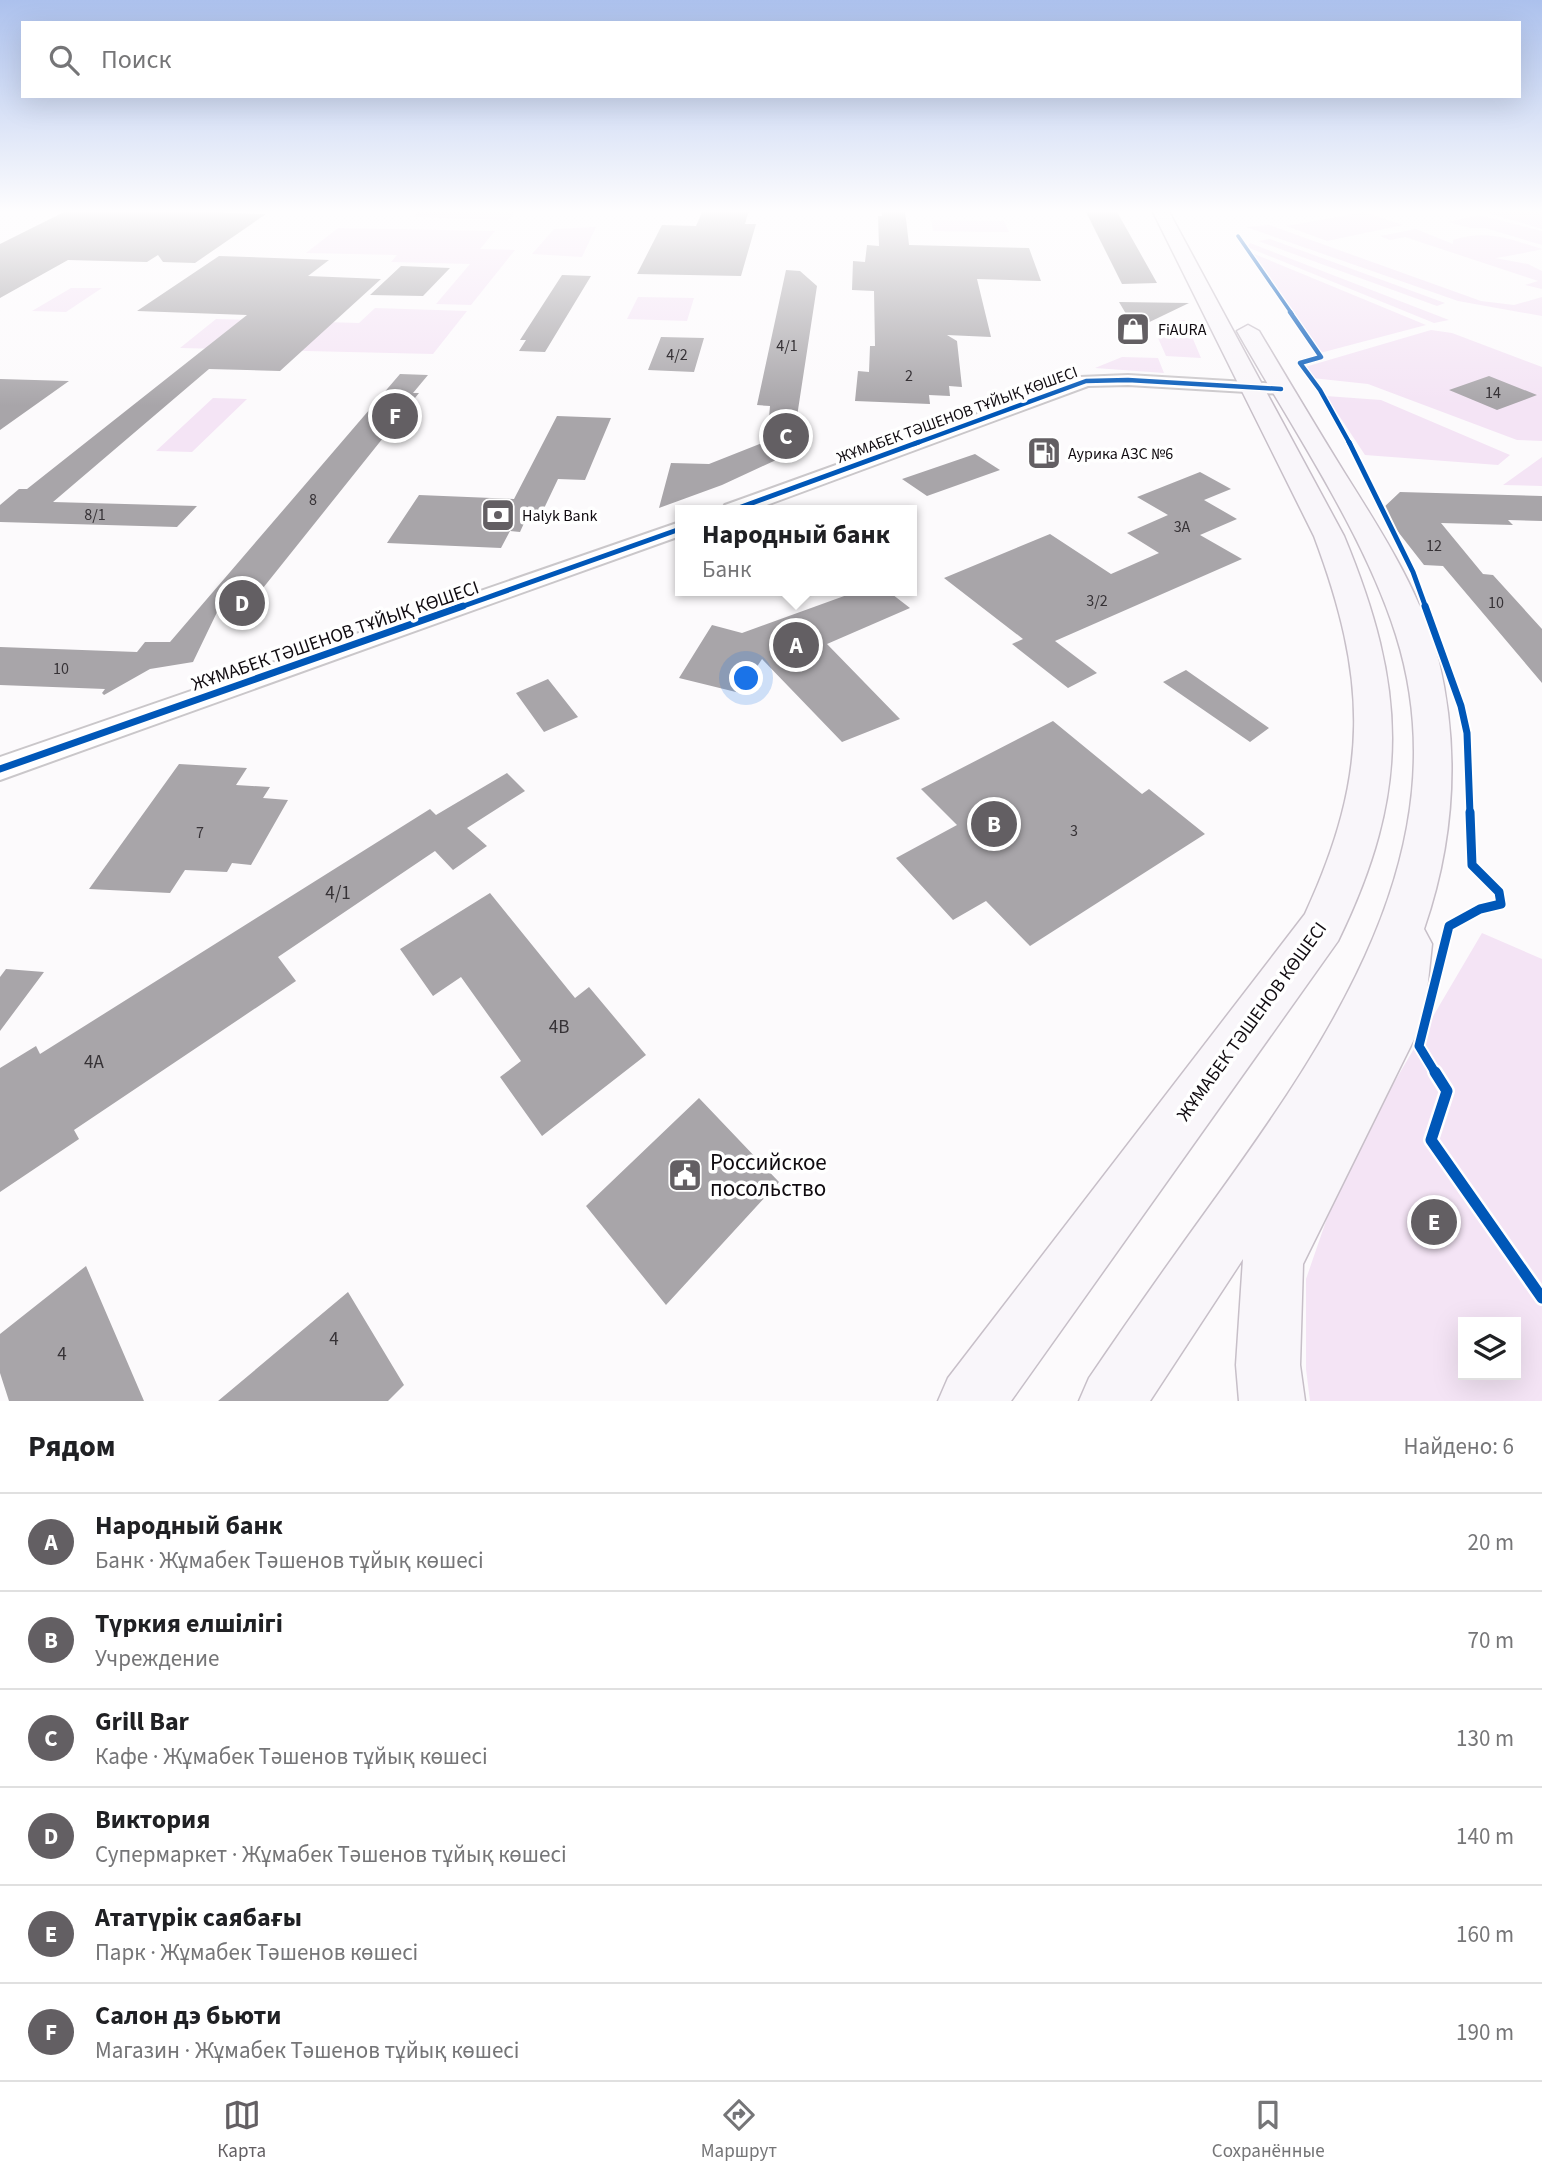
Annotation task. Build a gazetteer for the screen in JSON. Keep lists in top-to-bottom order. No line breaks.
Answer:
{"streets":{"main road":["ЖҰМАБЕК ТӘШЕНОВ КӨШЕСІ"],"street":["ЖҰМАБЕК ТӘШЕНОВ ТҰЙЫҚ КӨШЕСІ"]},"crossings":[["ЖҰМАБЕК ТӘШЕНОВ ТҰЙЫҚ КӨШЕСІ","ЖҰМАБЕК ТӘШЕНОВ КӨШЕСІ"]],"places":{"shop":["FiAURA"],"fuel station":["Аурика АЗС №6"],"bank":["Halyk Bank"],"public building":["Российское посольство"]},"house_numbers":["4/1","4/2","2","14","8","8/1","3А","12","3/2","10","10","3","7","4/1","4В","4А","4","4"],"page":{"search":"Поиск","pins":["F","C","D","A","B","E"],"popup":["Народный банк","Банк"],"heading":["Рядом","Найдено: 6"],"list":[{"mark":"A","name":"Народный банк","note":"Банк · Жұмабек Тәшенов тұйық көшесі","value":"20 m"},{"mark":"B","name":"Түркия елшілігі","note":"Учреждение","value":"70 m"},{"mark":"C","name":"Grill Bar","note":"Кафе · Жұмабек Тәшенов тұйық көшесі","value":"130 m"},{"mark":"D","name":"Виктория","note":"Супермаркет · Жұмабек Тәшенов тұйық көшесі","value":"140 m"},{"mark":"E","name":"Ататүрік саябағы","note":"Парк · Жұмабек Тәшенов көшесі","value":"160 m"},{"mark":"F","name":"Салон дэ бьюти","note":"Магазин · Жұмабек Тәшенов тұйық көшесі","value":"190 m"}],"nav":["Карта","Маршрут","Сохранённые"]}}
